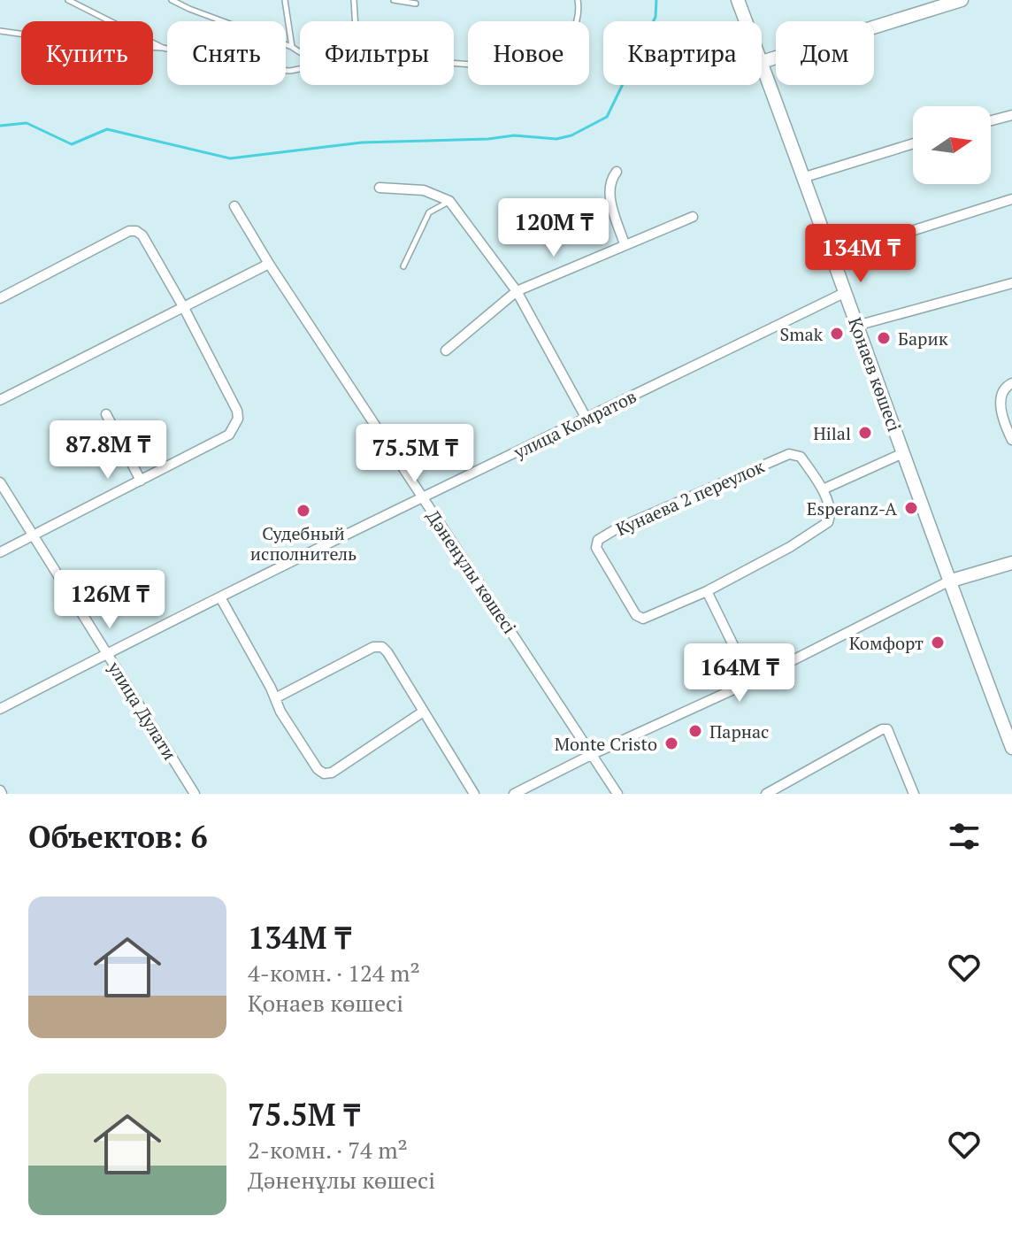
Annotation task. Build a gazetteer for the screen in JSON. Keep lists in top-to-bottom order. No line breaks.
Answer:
{"streets":{"main road":["Қонаев көшесі"],"street":["улица Комратов","Кунаева 2 переулок","Дәненұлы көшесі","улица Дулати"]},"crossings":[["Қонаев көшесі","улица Комратов"],["улица Комратов","Дәненұлы көшесі"],["улица Комратов","улица Дулати"]],"places":["Smak","Барик","Hilal","Esperanz-A","Судебный исполнитель","Комфорт","Парнас","Monte Cristo"],"north":"right","page":{"chip":["Купить","Снять","Фильтры","Новое","Квартира","Дом"],"price":["120M ₸","134M ₸","87.8M ₸","75.5M ₸","126M ₸","164M ₸"],"heading":"Объектов: 6","list":[{"name":"134M ₸","note":"4-комн. · 124 m² · Қонаев көшесі"},{"name":"75.5M ₸","note":"2-комн. · 74 m² · Дәненұлы көшесі"}]}}
